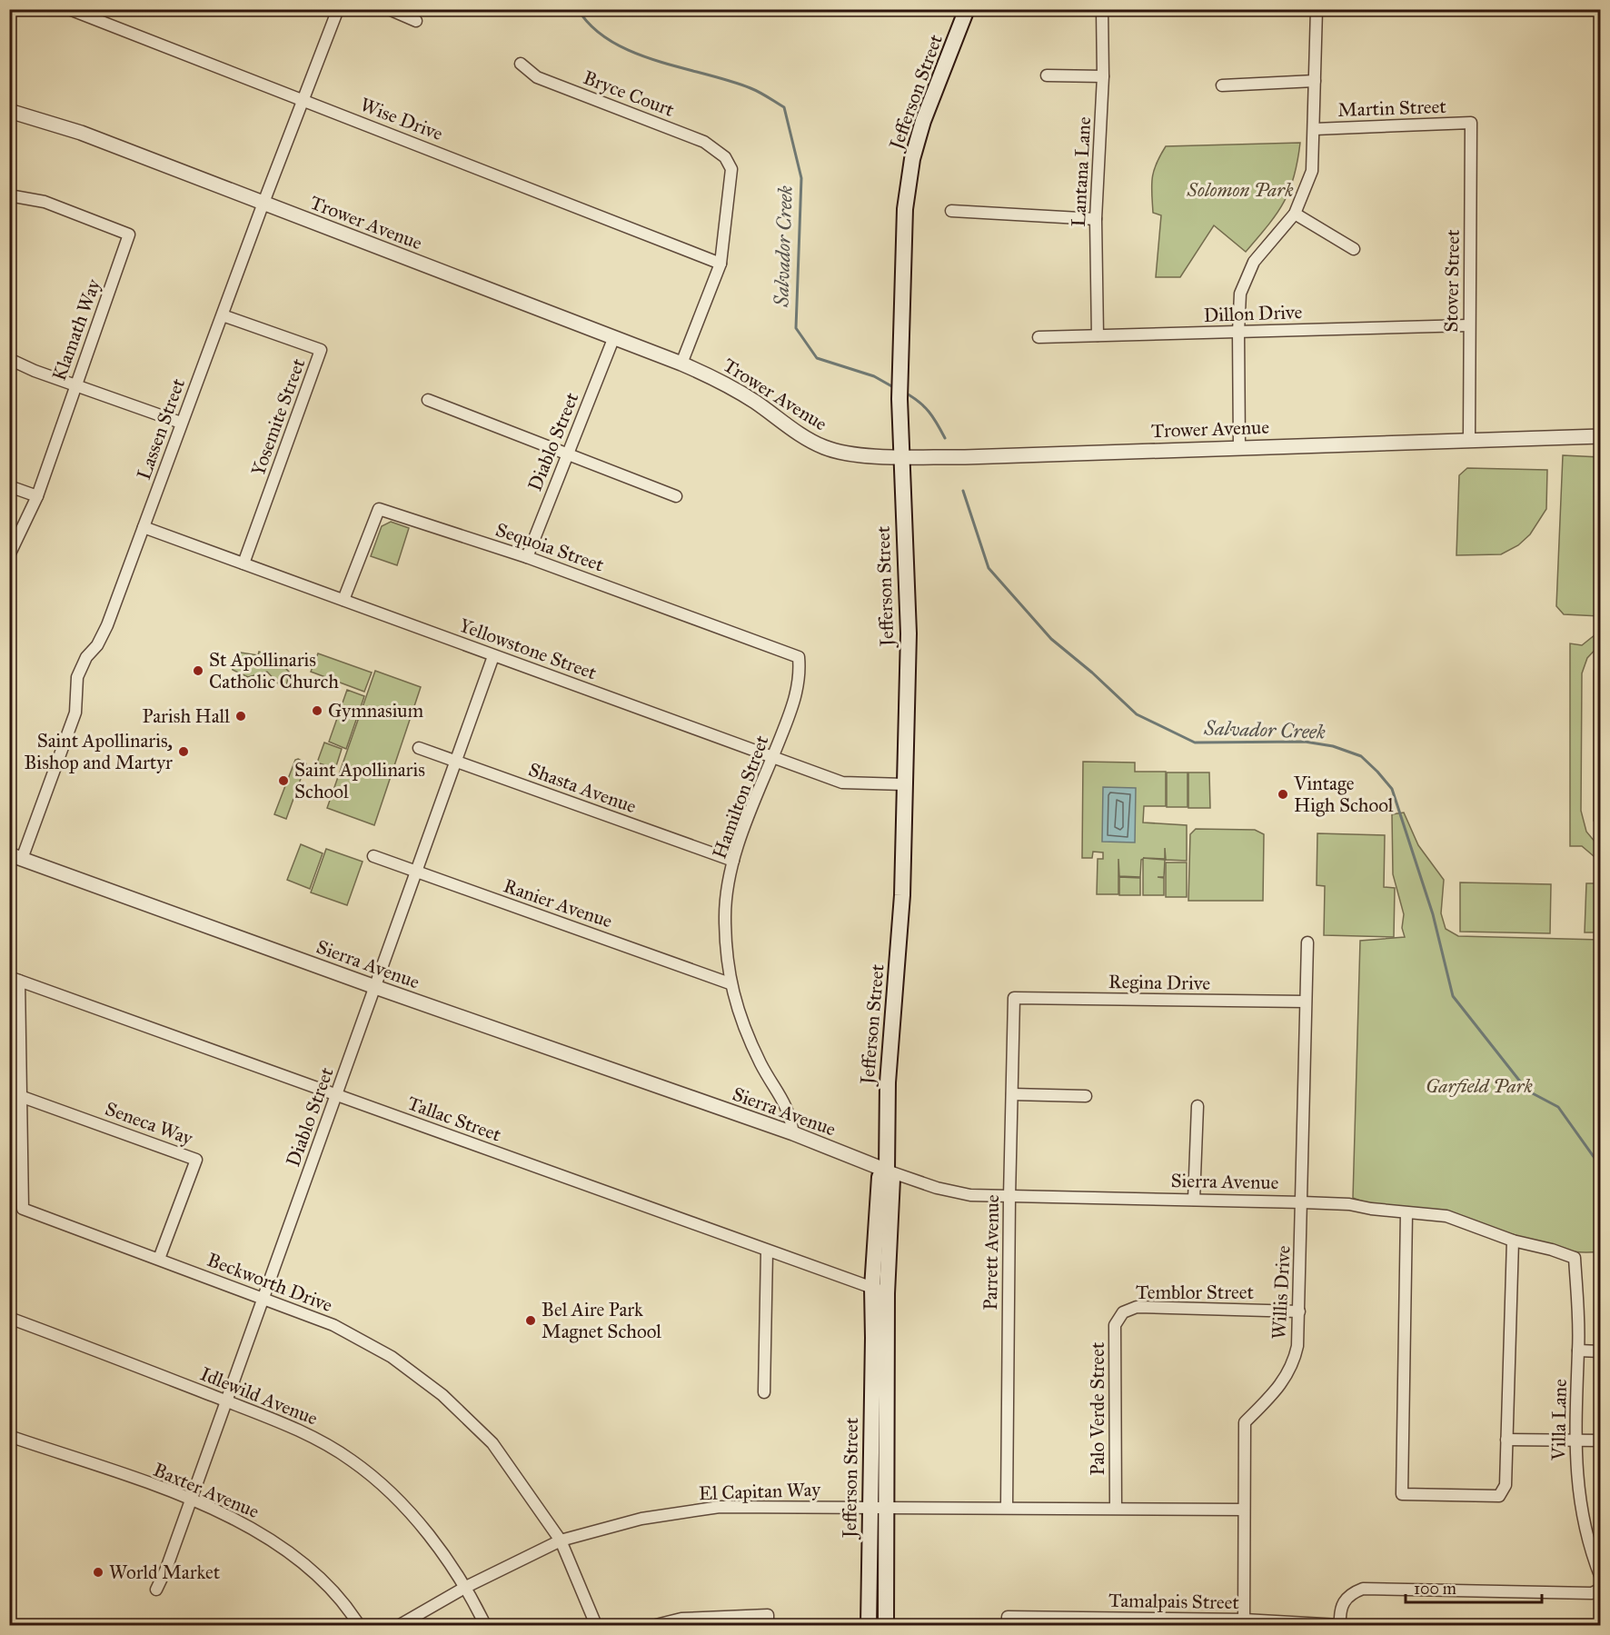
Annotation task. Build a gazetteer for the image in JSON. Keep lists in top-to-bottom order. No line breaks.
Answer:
{"streets":{"main road":["Jefferson Street"],"street":["Bryce Court","Martin Street","Wise Drive","Lantana Lane","Trower Avenue","Stover Street","Dillon Drive","Klamath Way","Yosemite Street","Lassen Street","Diablo Street","Sequoia Street","Yellowstone Street","Shasta Avenue","Hamilton Street","Ranier Avenue","Sierra Avenue","Regina Drive","Tallac Street","Seneca Way","Parrett Avenue","Beckworth Drive","Temblor Street","Willis Drive","Idlewild Avenue","Palo Verde Street","Villa Lane","Baxter Avenue","El Capitan Way","Tamalpais Street"]},"crossings":[["Jefferson Street","Trower Avenue"],["Jefferson Street","Yellowstone Street"],["Jefferson Street","Sierra Avenue"],["Jefferson Street","Tallac Street"],["Jefferson Street","El Capitan Way"],["Bryce Court","Wise Drive"],["Martin Street","Stover Street"],["Wise Drive","Lassen Street"],["Lantana Lane","Dillon Drive"],["Trower Avenue","Stover Street"],["Trower Avenue","Lassen Street"],["Trower Avenue","Diablo Street"],["Stover Street","Dillon Drive"],["Yosemite Street","Lassen Street"],["Yosemite Street","Yellowstone Street"],["Lassen Street","Yellowstone Street"],["Lassen Street","Sierra Avenue"],["Diablo Street","Sequoia Street"],["Diablo Street","Yellowstone Street"],["Diablo Street","Shasta Avenue"],["Diablo Street","Ranier Avenue"],["Diablo Street","Sierra Avenue"],["Diablo Street","Tallac Street"],["Diablo Street","Beckworth Drive"],["Diablo Street","Idlewild Avenue"],["Diablo Street","Baxter Avenue"],["Sequoia Street","Yellowstone Street"],["Sequoia Street","Hamilton Street"],["Yellowstone Street","Hamilton Street"],["Shasta Avenue","Hamilton Street"],["Hamilton Street","Ranier Avenue"],["Hamilton Street","Sierra Avenue"],["Sierra Avenue","Parrett Avenue"],["Sierra Avenue","Willis Drive"],["Sierra Avenue","Villa Lane"],["Regina Drive","Parrett Avenue"],["Regina Drive","Willis Drive"],["Tallac Street","Beckworth Drive"],["Seneca Way","Beckworth Drive"],["Parrett Avenue","El Capitan Way"],["Beckworth Drive","El Capitan Way"],["Temblor Street","Willis Drive"],["Temblor Street","Palo Verde Street"],["Willis Drive","El Capitan Way"],["Willis Drive","Tamalpais Street"],["Idlewild Avenue","El Capitan Way"],["Palo Verde Street","El Capitan Way"]],"water":["Salvador Creek"],"parks":["Solomon Park","Garfield Park"],"places":["St Apollinaris Catholic Church","Gymnasium","Parish Hall","Saint Apollinaris, Bishop and Martyr","Saint Apollinaris School","Vintage High School","Bel Aire Park Magnet School","World Market"],"scale_bar":"100 m"}
